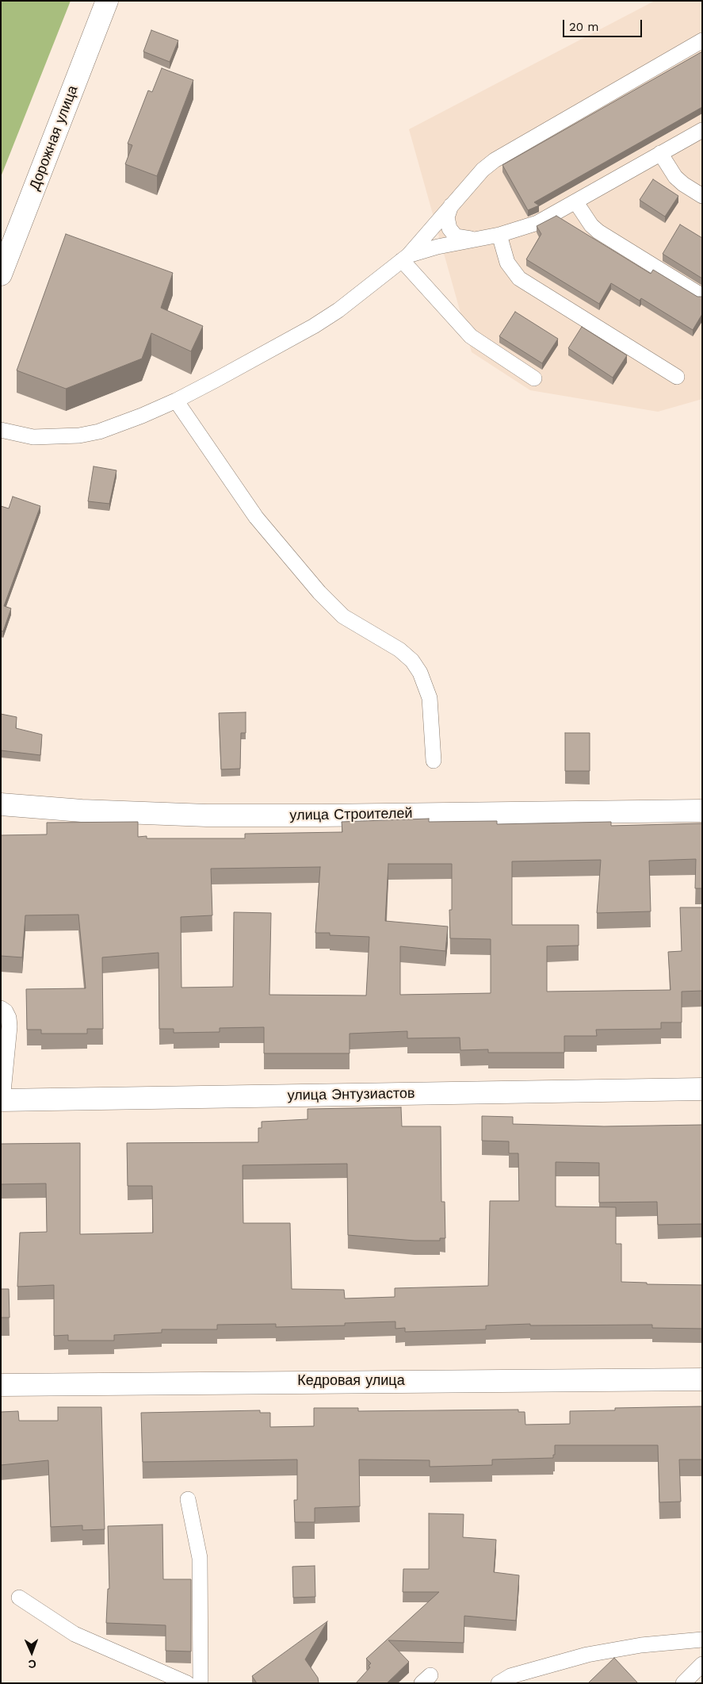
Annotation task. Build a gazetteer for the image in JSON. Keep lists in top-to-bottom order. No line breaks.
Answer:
{"streets":{"street":["Дорожная улица","улица Строителей","улица Энтузиастов","Кедровая улица"]},"scale_bar":"20 m","north":"bottom"}
